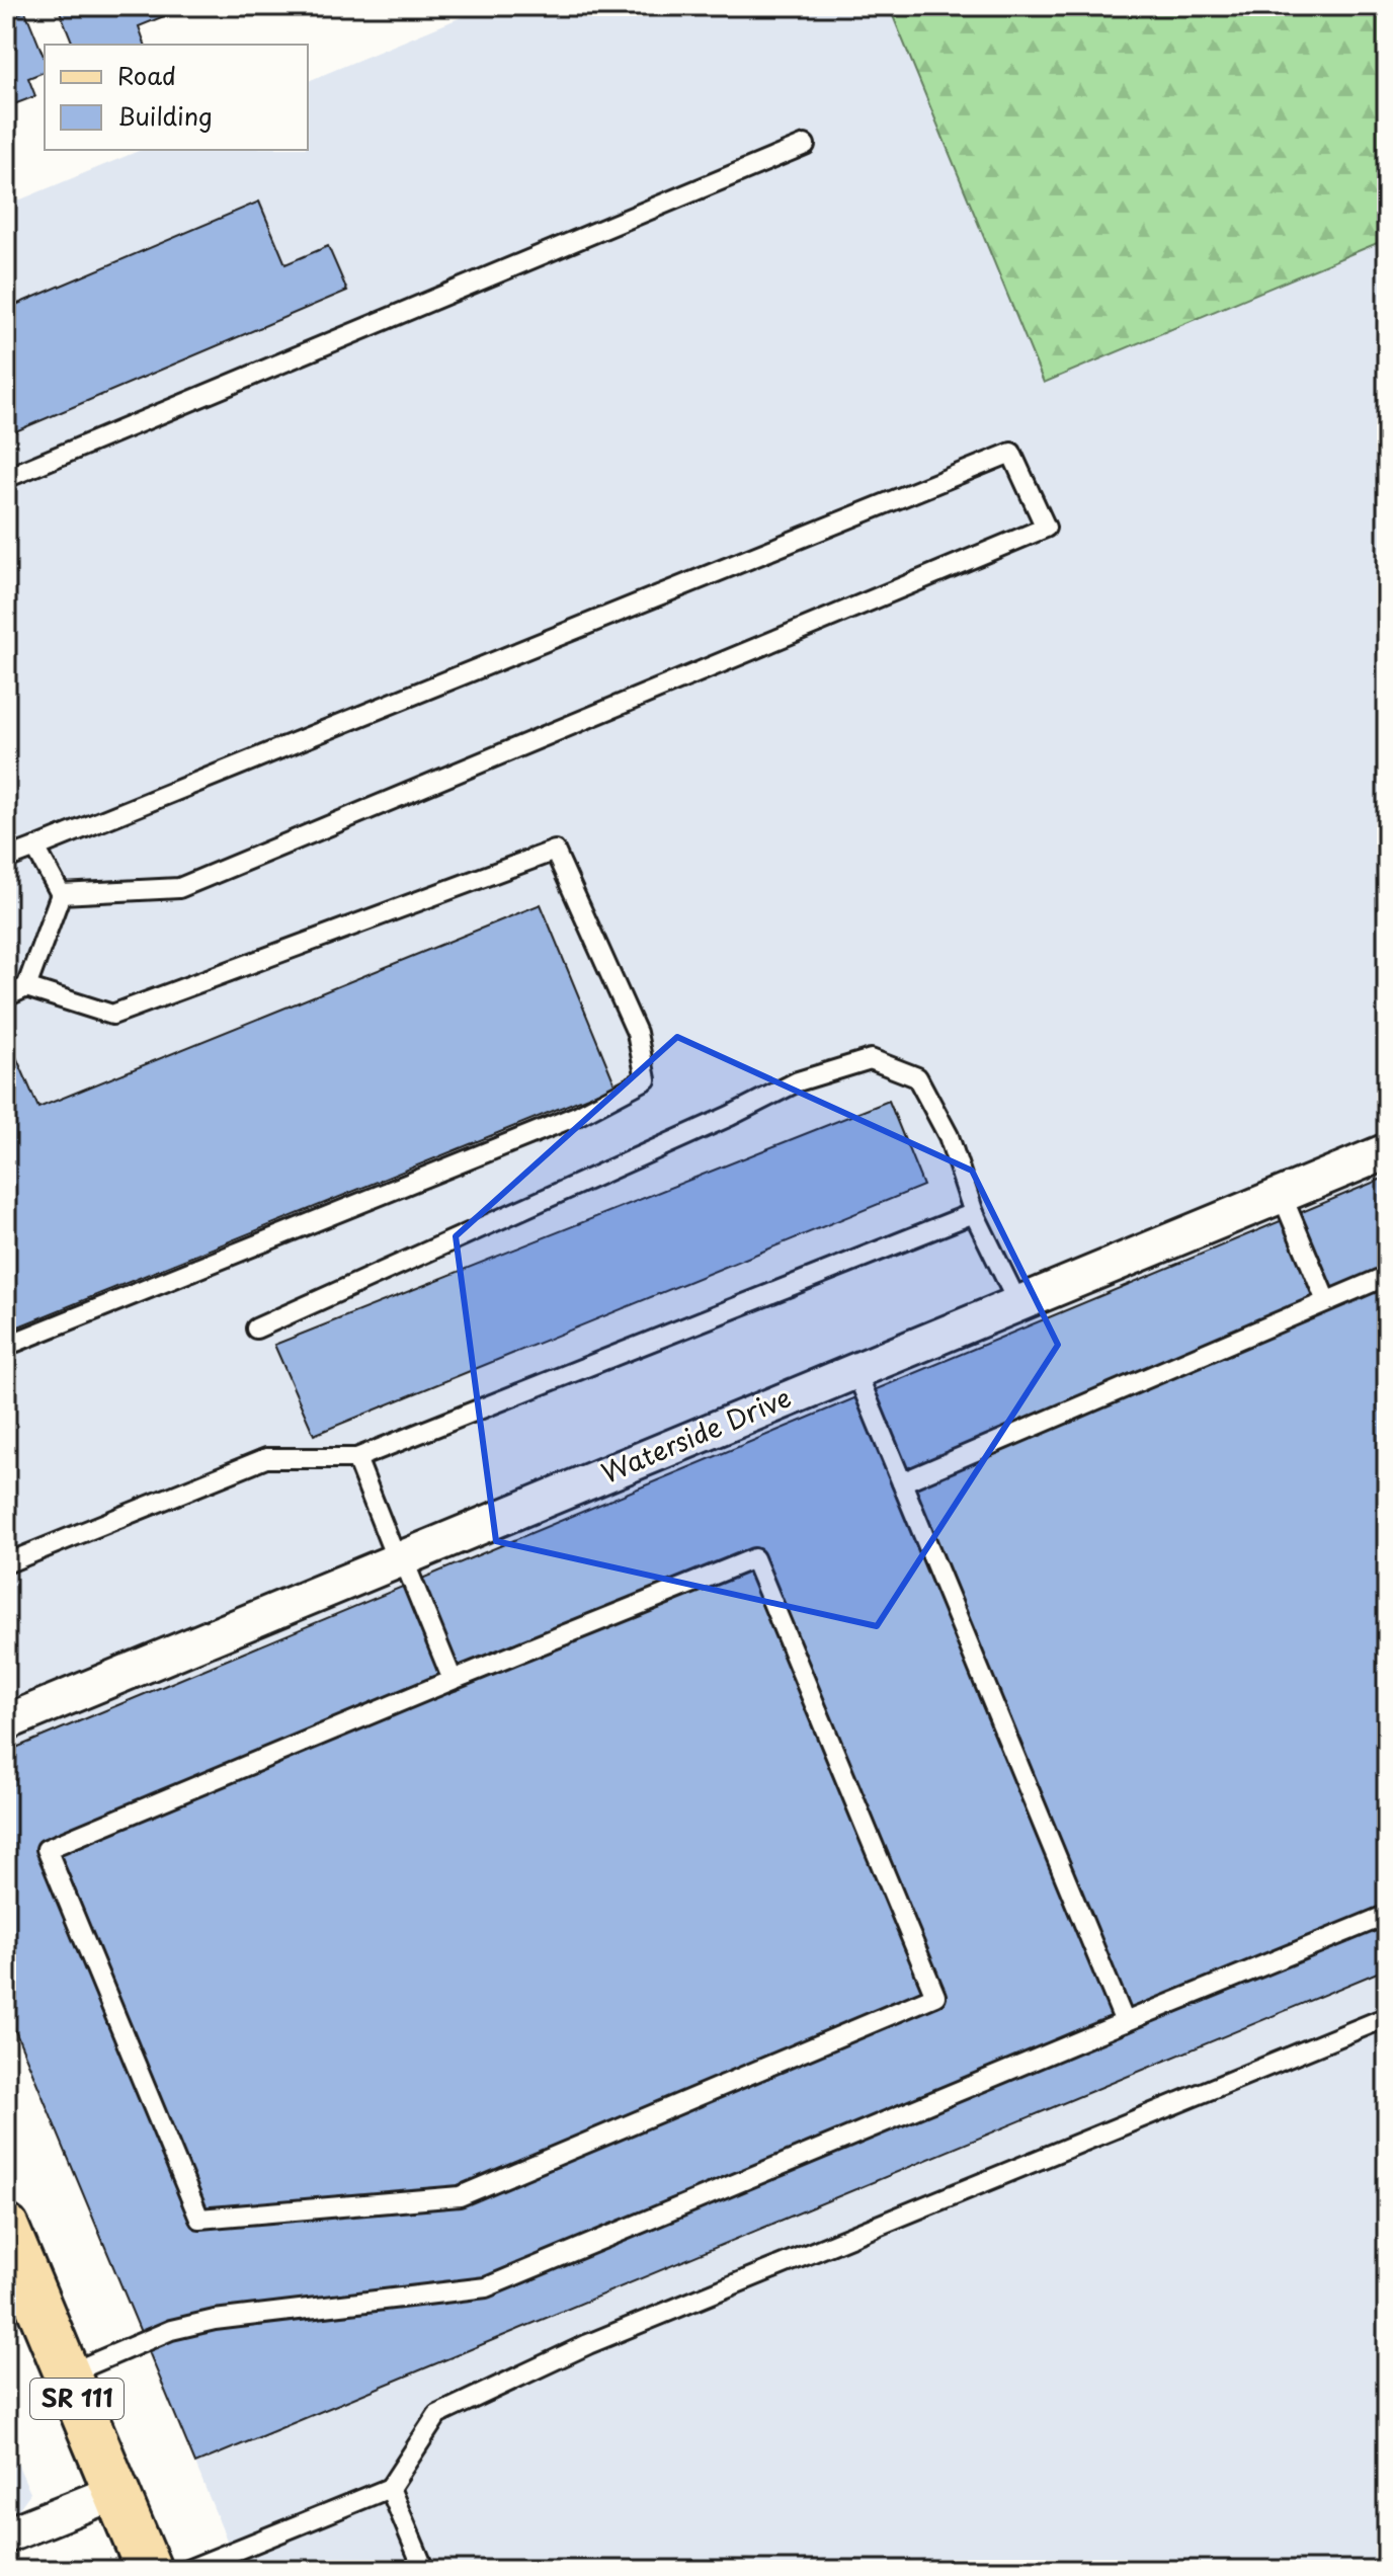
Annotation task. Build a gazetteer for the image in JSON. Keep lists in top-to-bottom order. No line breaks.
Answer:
{"streets":{"main road":["SR 111"],"street":["Waterside Drive"]},"legend":["Road","Building"]}
